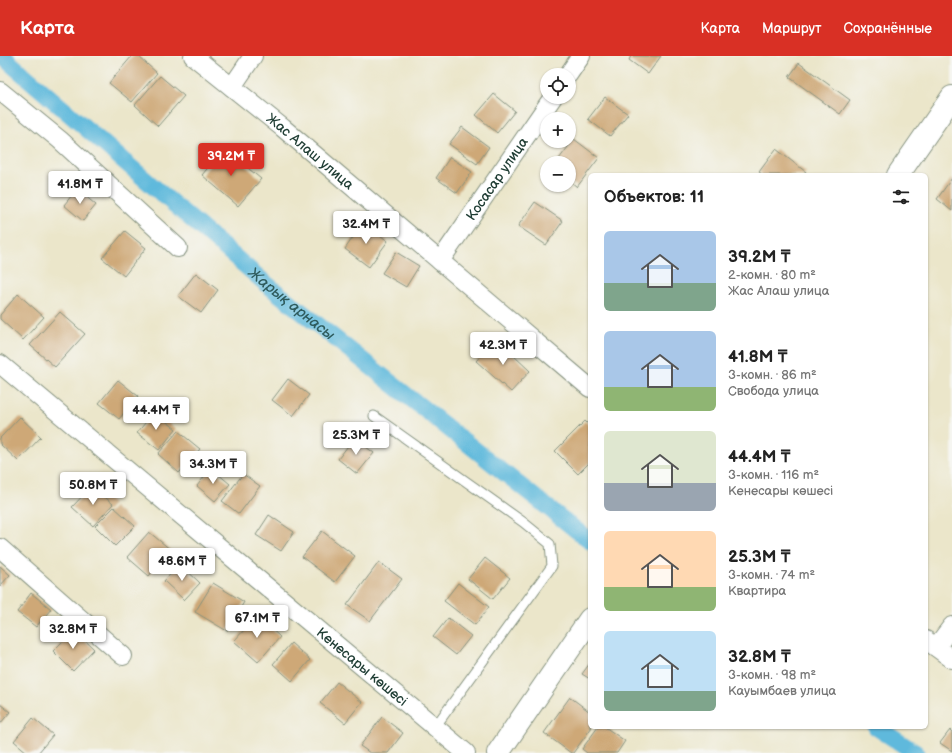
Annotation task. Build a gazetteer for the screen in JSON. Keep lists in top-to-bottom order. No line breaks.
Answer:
{"streets":{"street":["Жас Алаш улица","Косасар улица","Кенесары көшесі"]},"crossings":[["Жас Алаш улица","Косасар улица"]],"water":["Жарық арнасы"],"page":{"header":"Карта","nav":["Карта","Маршрут","Сохранённые"],"map_buttons":["+","−"],"price":["39.2M ₸","41.8M ₸","32.4M ₸","42.3M ₸","44.4M ₸","25.3M ₸","34.3M ₸","50.8M ₸","48.6M ₸","67.1M ₸","32.8M ₸"],"heading":"Объектов: 11","list":[{"name":"39.2M ₸","note":"2-комн. · 80 m² · Жас Алаш улица"},{"name":"41.8M ₸","note":"3-комн. · 86 m² · Свобода улица"},{"name":"44.4M ₸","note":"3-комн. · 116 m² · Кенесары көшесі"},{"name":"25.3M ₸","note":"3-комн. · 74 m² · Квартира"},{"name":"32.8M ₸","note":"3-комн. · 98 m² · Кауымбаев улица"}]}}
